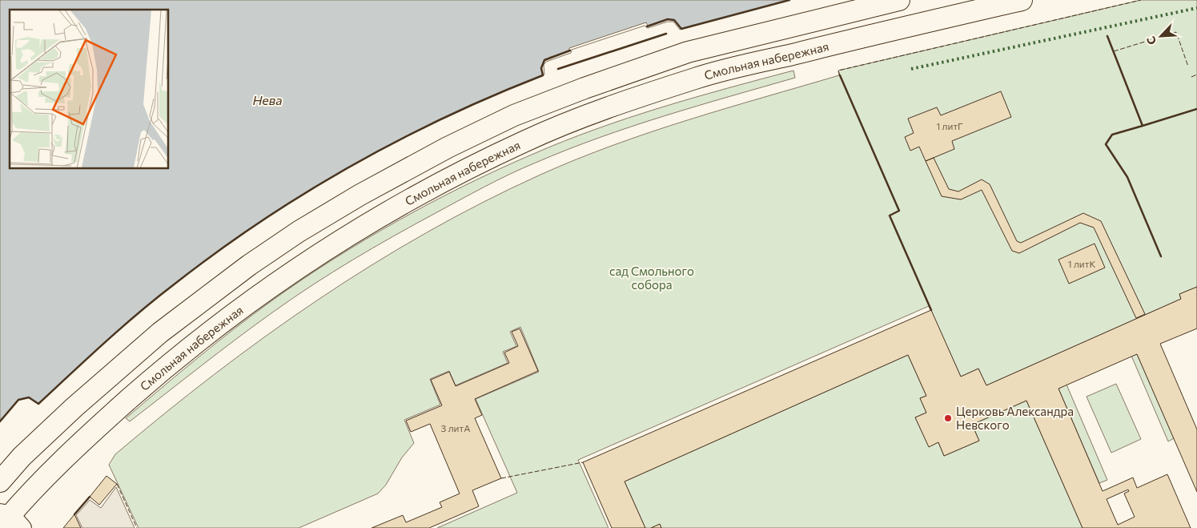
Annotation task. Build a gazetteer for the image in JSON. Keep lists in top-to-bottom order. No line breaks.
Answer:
{"streets":{"main road":["Смольная набережная"]},"water":["Нева"],"parks":["сад Смольного собора"],"places":["Церковь Александра Невского"],"house_numbers":["1 литГ","1 литК","3 литА"],"north":"bottom left"}
